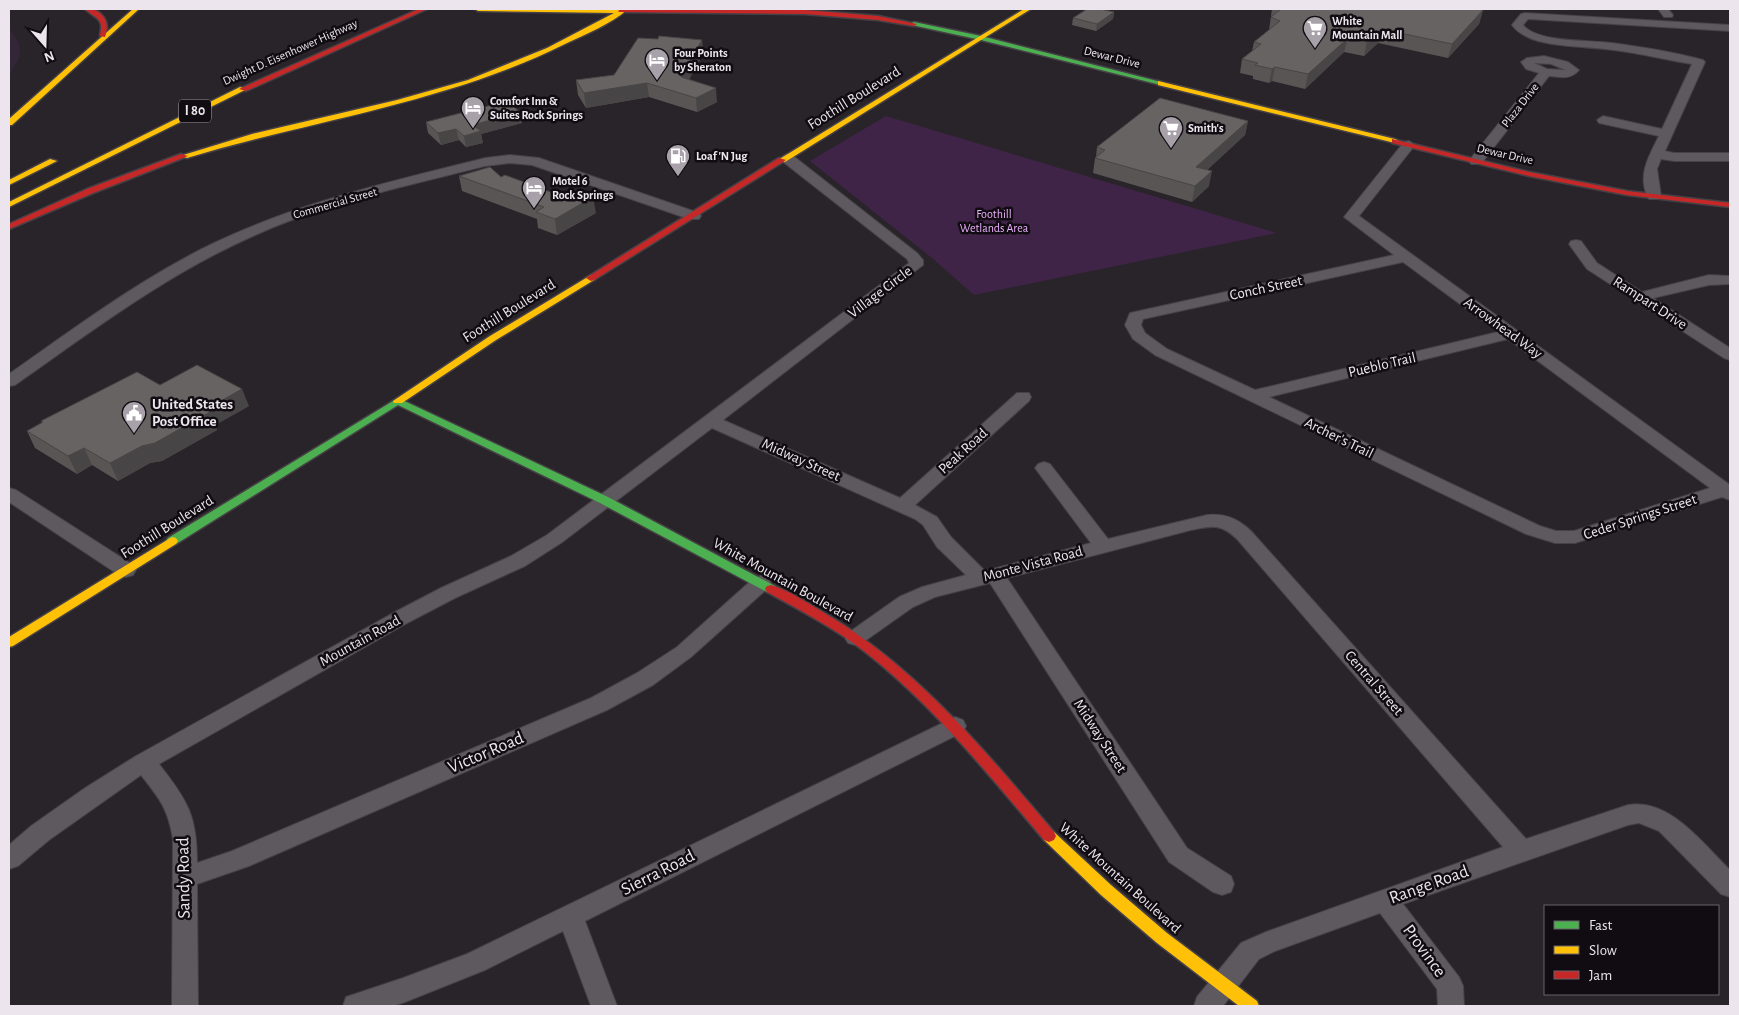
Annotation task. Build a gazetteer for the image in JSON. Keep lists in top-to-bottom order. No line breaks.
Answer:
{"streets":{"main road":["Dwight D. Eisenhower Highway","Dewar Drive","Foothill Boulevard","I 80","White Mountain Boulevard"],"street":["Plaza Drive","Commercial Street","Conch Street","Village Circle","Rampart Drive","Arrowhead Way","Pueblo Trail","Archer's Trail","Peak Road","Midway Street","Ceder Springs Street","Monte Vista Road","Mountain Road","Central Street","Victor Road","Sierra Road","Sandy Road","Range Road","Province"]},"crossings":[["Dewar Drive","Foothill Boulevard"],["Dewar Drive","Plaza Drive"],["Dewar Drive","Arrowhead Way"],["Foothill Boulevard","Commercial Street"],["Foothill Boulevard","Village Circle"],["Foothill Boulevard","White Mountain Boulevard"],["Conch Street","Arrowhead Way"],["Conch Street","Archer's Trail"],["Village Circle","Midway Street"],["Village Circle","Mountain Road"],["Arrowhead Way","Pueblo Trail"],["Arrowhead Way","Ceder Springs Street"],["Pueblo Trail","Archer's Trail"],["Archer's Trail","Ceder Springs Street"],["Peak Road","Midway Street"],["Midway Street","Monte Vista Road"],["Midway Street","Mountain Road"],["Monte Vista Road","White Mountain Boulevard"],["Monte Vista Road","Central Street"],["White Mountain Boulevard","Mountain Road"],["White Mountain Boulevard","Victor Road"],["White Mountain Boulevard","Sierra Road"],["White Mountain Boulevard","Range Road"],["Mountain Road","Sandy Road"],["Central Street","Range Road"],["Victor Road","Sandy Road"],["Range Road","Province"]],"parks":["Foothill Wetlands Area"],"places":{"supermarket":["White Mountain Mall","Smith's"],"hotel":["Four Points by Sheraton","Comfort Inn & Suites Rock Springs","Motel 6 Rock Springs"],"fuel station":["Loaf 'N Jug"],"public building":["United States Post Office"]},"legend":["Fast","Slow","Jam"],"north":"bottom"}
